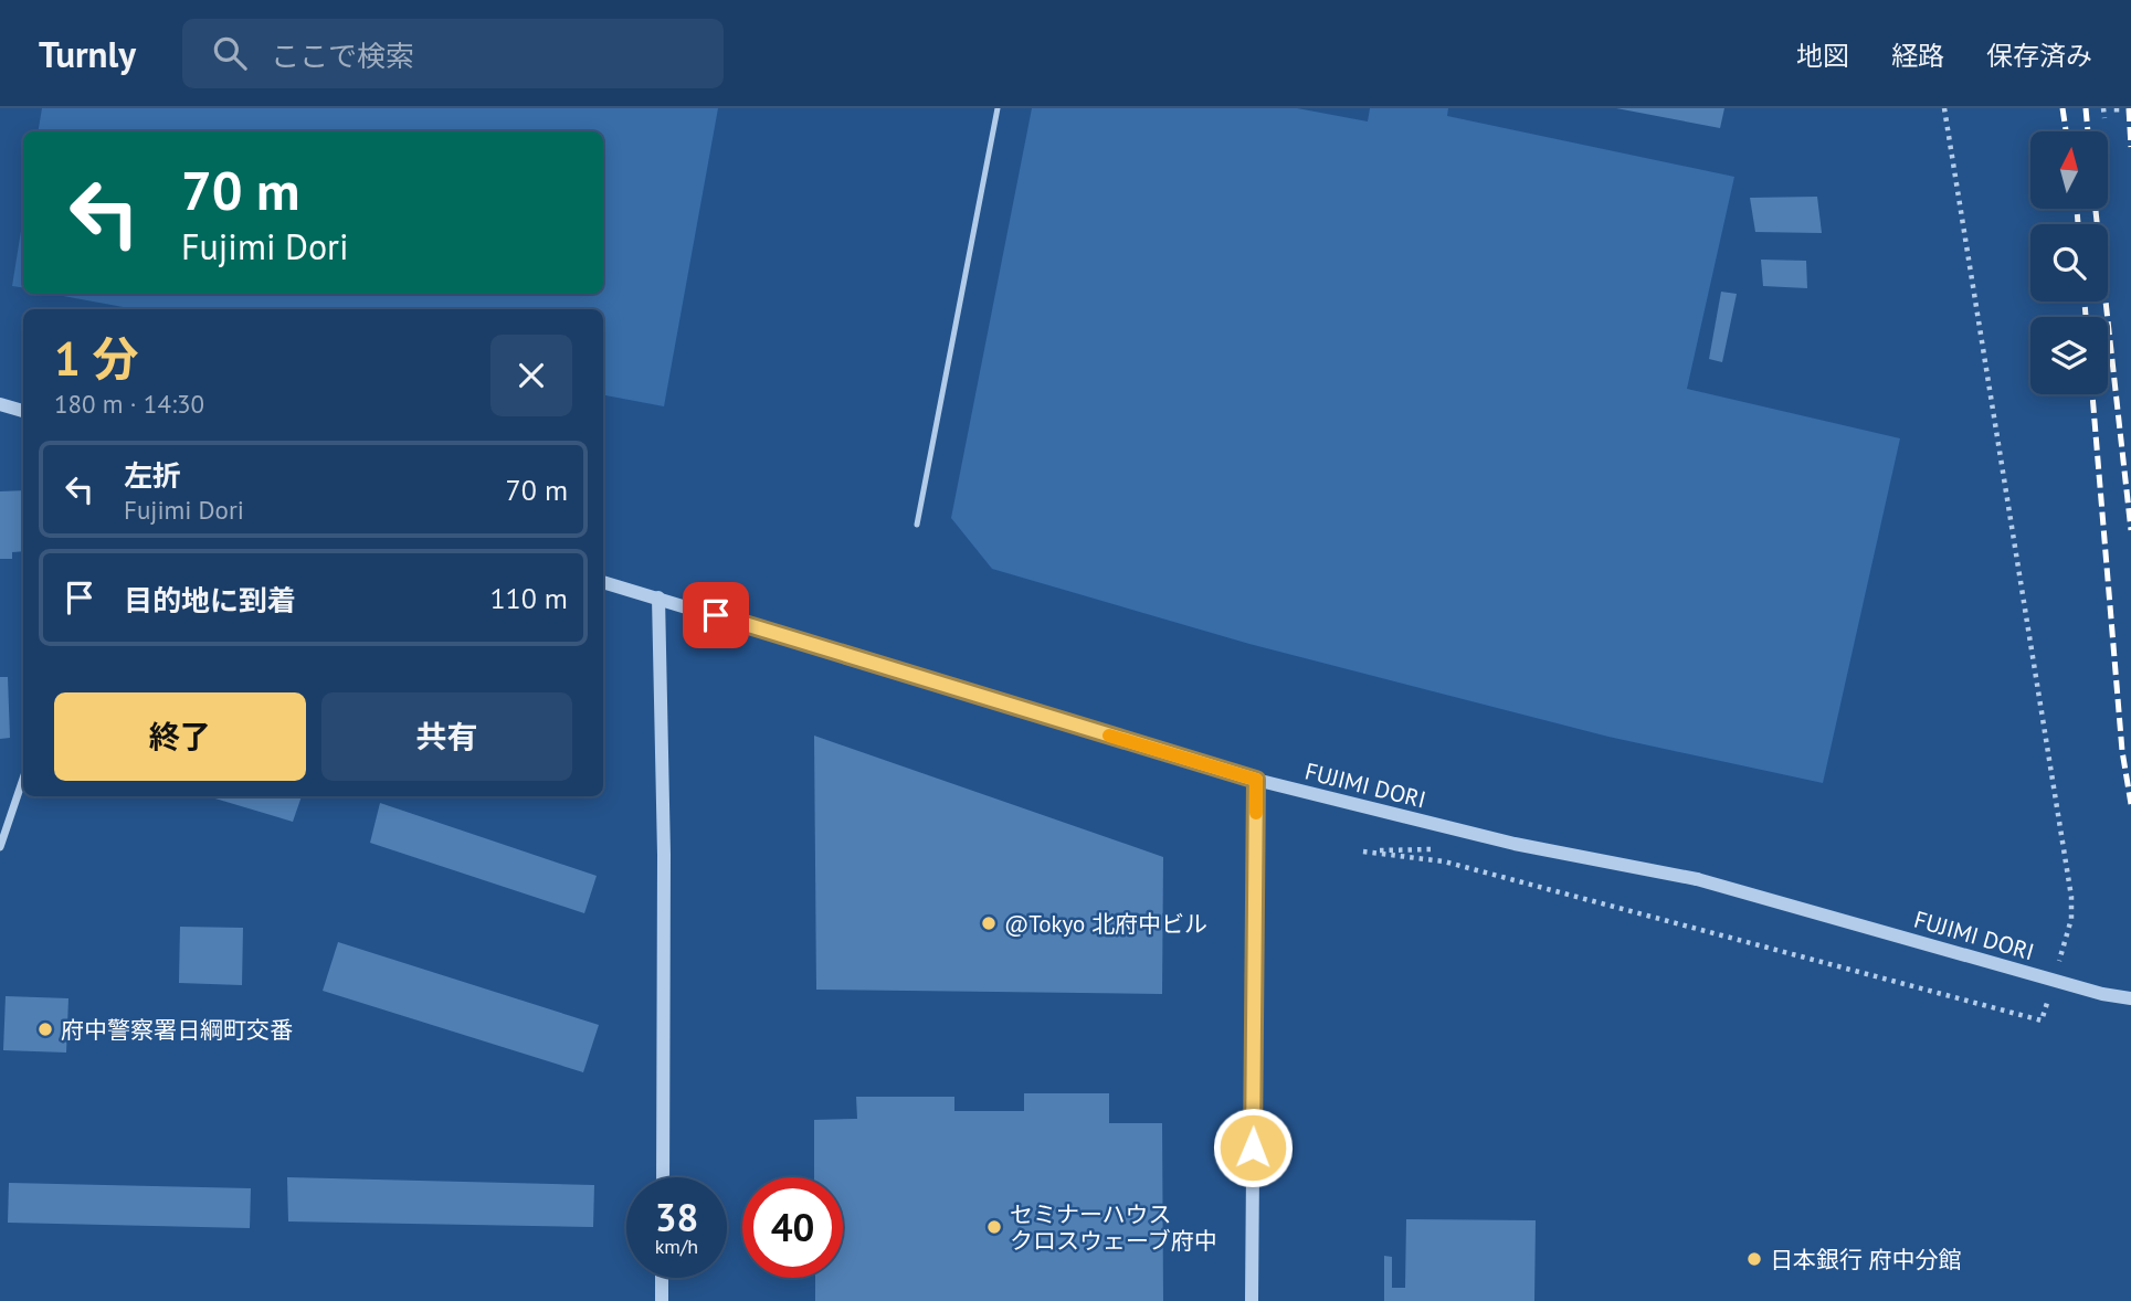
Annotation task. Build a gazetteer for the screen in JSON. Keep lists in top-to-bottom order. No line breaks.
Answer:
{"streets":{"street":["FUJIMI DORI"]},"places":["@Tokyo 北府中ビル","府中警察署日綱町交番","セミナーハウス クロスウェーブ府中","日本銀行 府中分館"],"north":"top","page":{"header":"Turnly","search":"ここで検索","nav":["地図","経路","保存済み"],"turn":["70 m","Fujimi Dori"],"heading":["1 分","180 m · 14:30"],"list":[{"name":"左折","note":"Fujimi Dori","value":"70 m"},{"name":"目的地に到着","value":"110 m"}],"buttons":["終了","共有"],"speed":"38 km/h","limit":"40"}}
